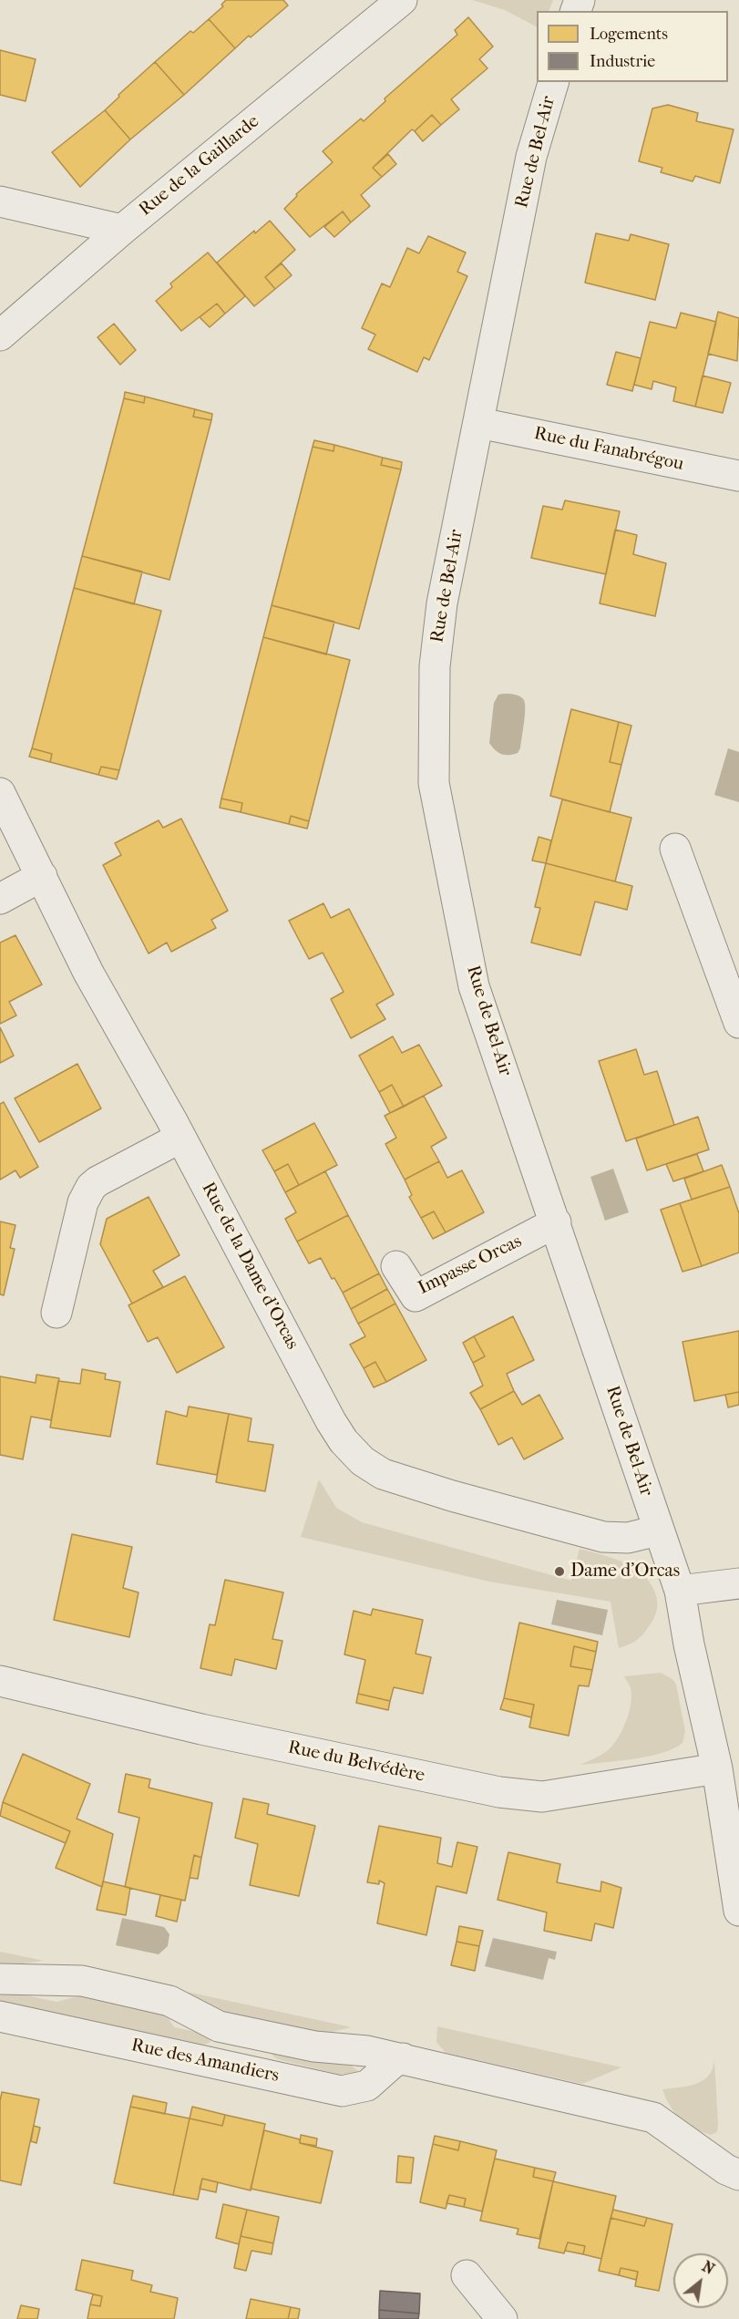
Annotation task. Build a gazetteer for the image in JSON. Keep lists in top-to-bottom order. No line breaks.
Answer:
{"streets":{"street":["Rue de Bel-Air","Rue de la Gaillarde","Rue du Fanabrégou","Impasse Orcas","Rue de la Dame d'Orcas","Rue du Belvédère","Rue des Amandiers"]},"crossings":[["Rue de Bel-Air","Rue du Fanabrégou"],["Rue de Bel-Air","Impasse Orcas"],["Rue de Bel-Air","Rue de la Dame d'Orcas"],["Rue de Bel-Air","Rue du Belvédère"]],"places":["Dame d'Orcas"],"legend":["Logements","Industrie"],"north":"top right"}
